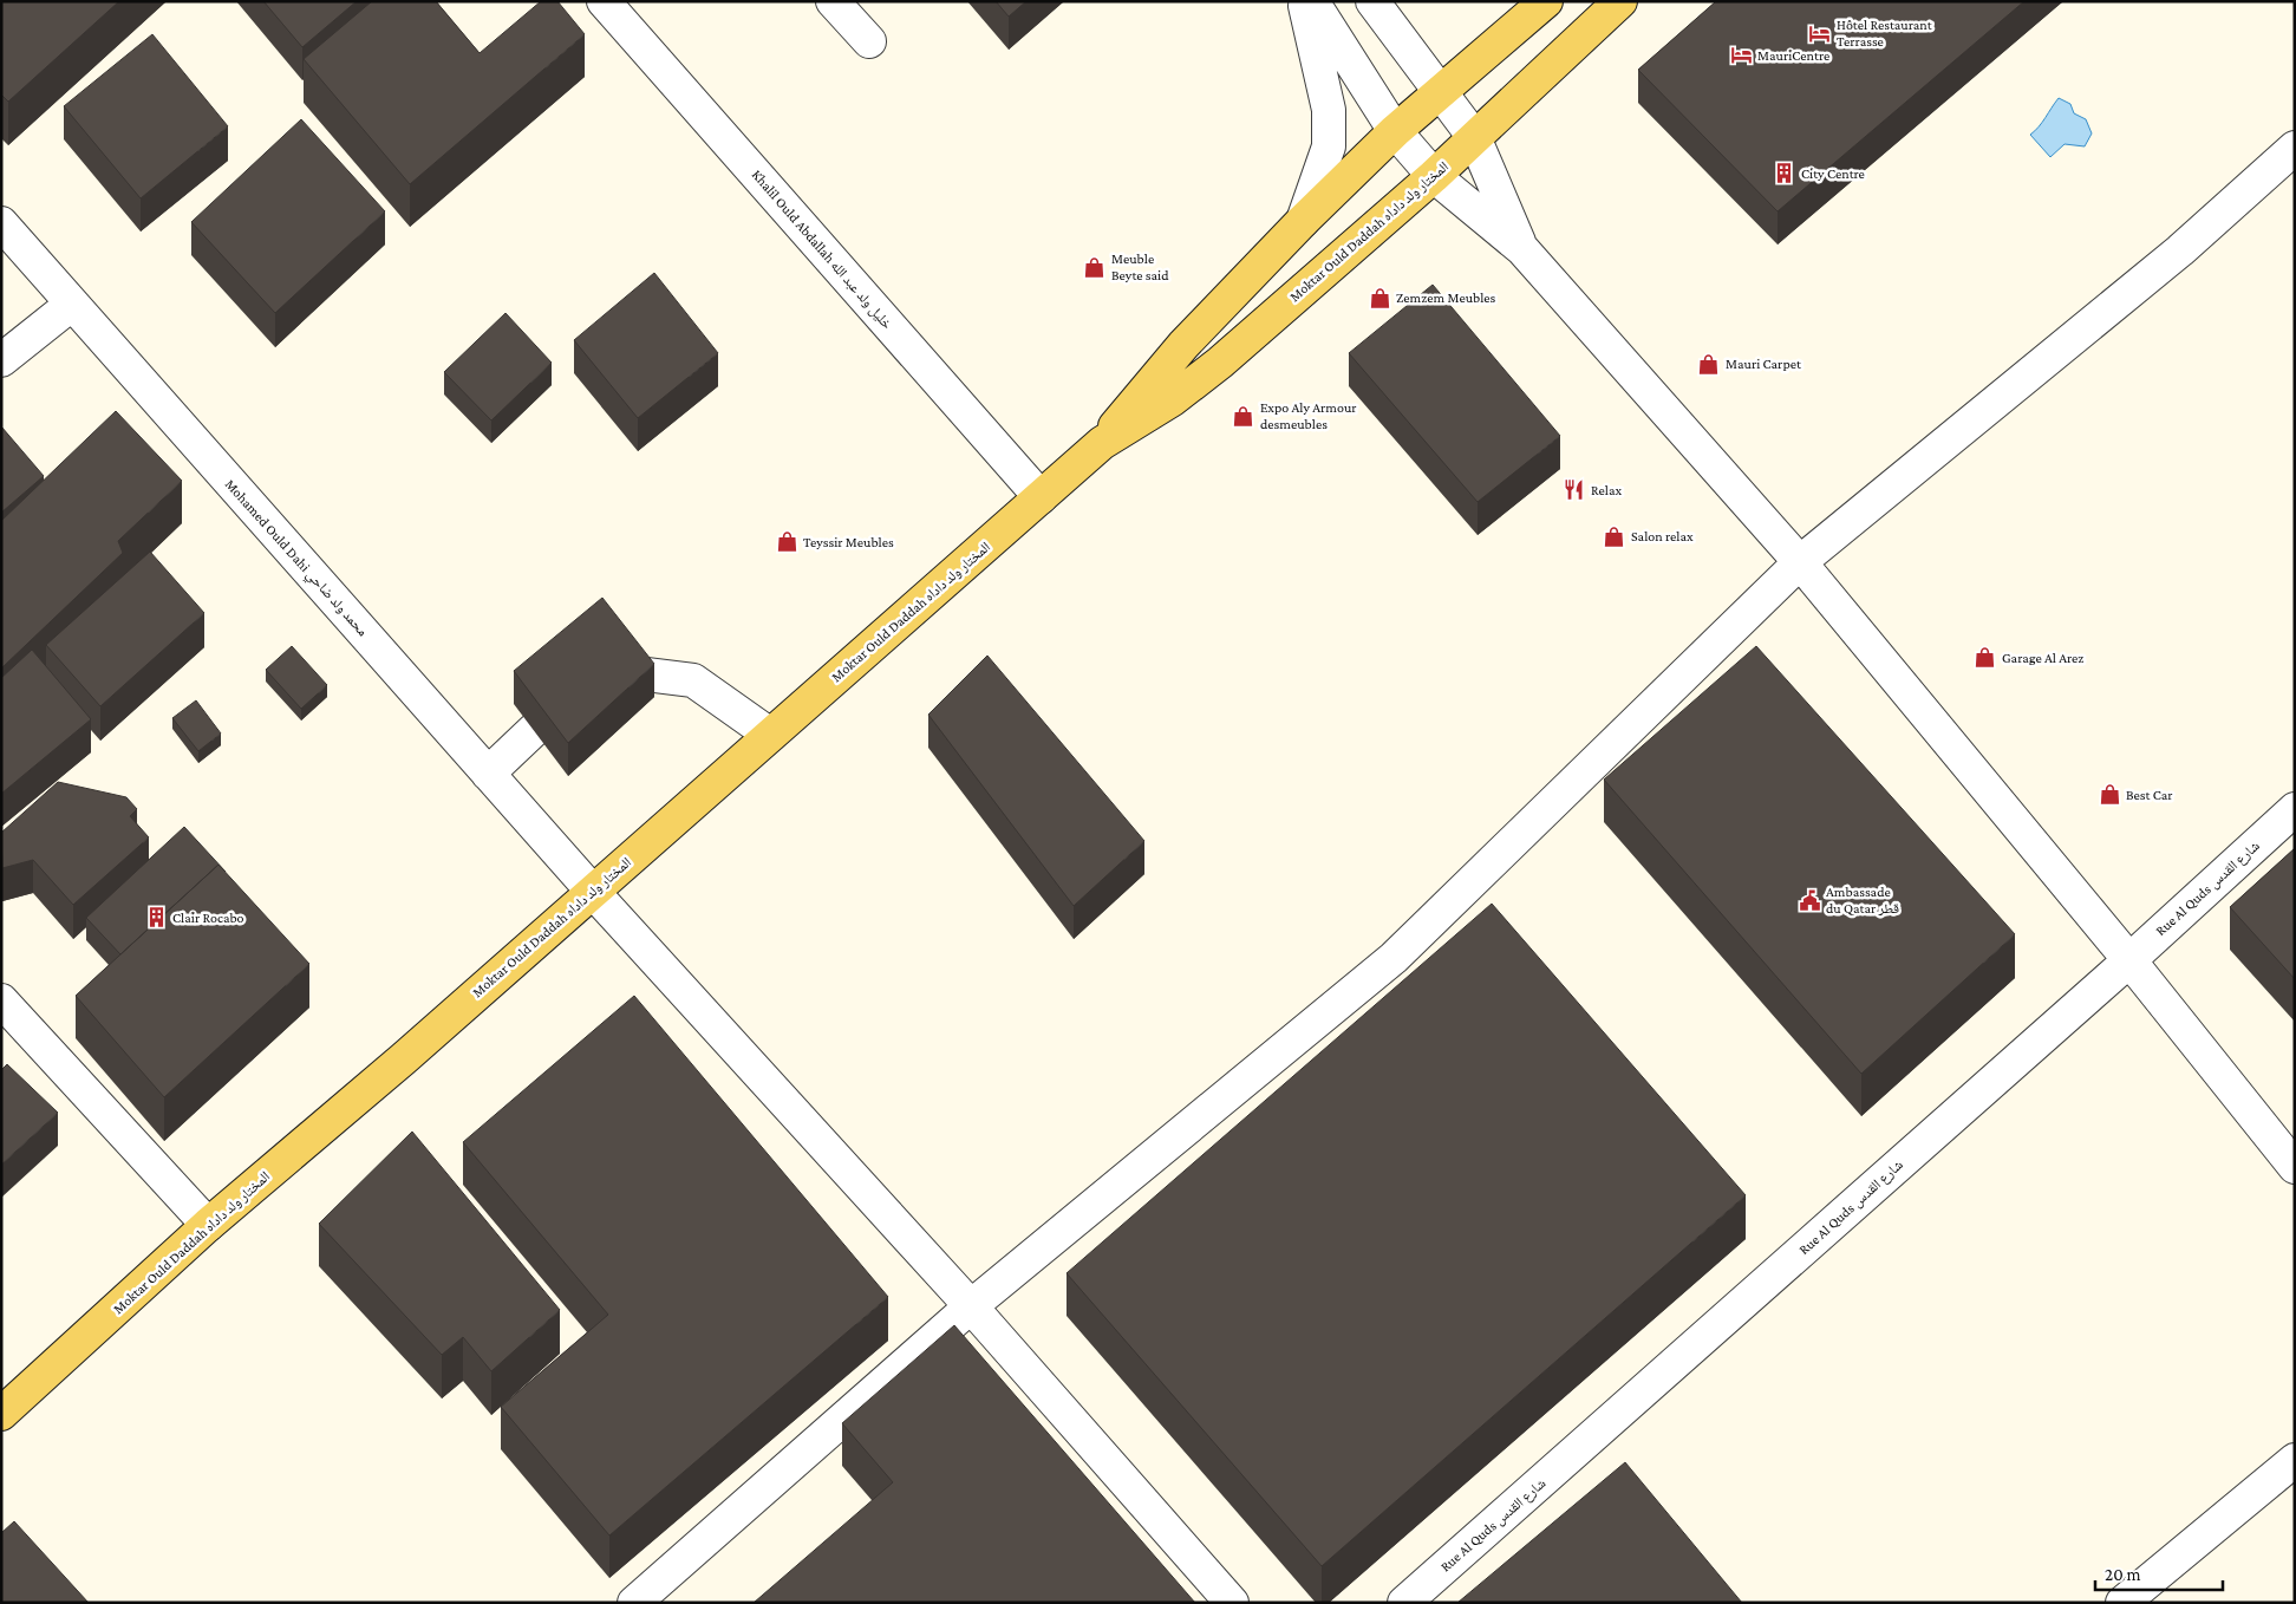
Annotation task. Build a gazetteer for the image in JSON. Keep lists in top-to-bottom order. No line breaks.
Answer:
{"streets":{"main road":["Moktar Ould Daddah المختار ولد داداه"],"street":["Khalil Ould Abdallah خليل ولد عبد الله","Mohamed Ould Dahi محمد ولد ضاحي","Rue Al Quds شارع القدس"]},"crossings":[["Moktar Ould Daddah المختار ولد داداه","Khalil Ould Abdallah خليل ولد عبد الله"],["Moktar Ould Daddah المختار ولد داداه","Mohamed Ould Dahi محمد ولد ضاحي"]],"places":{"hotel":["Hôtel Restaurant Terrasse","MauriCentre"],"building":["City Centre","Clair Rocabo"],"shop":["Meuble Beyte said","Zemzem Meubles","Mauri Carpet","Expo Aly Armour desmeubles","Salon relax","Teyssir Meubles","Garage Al Arez","Best Car"],"restaurant":["Relax"],"public building":["Ambassade du Qatar قطر"]},"scale_bar":"20 m"}
